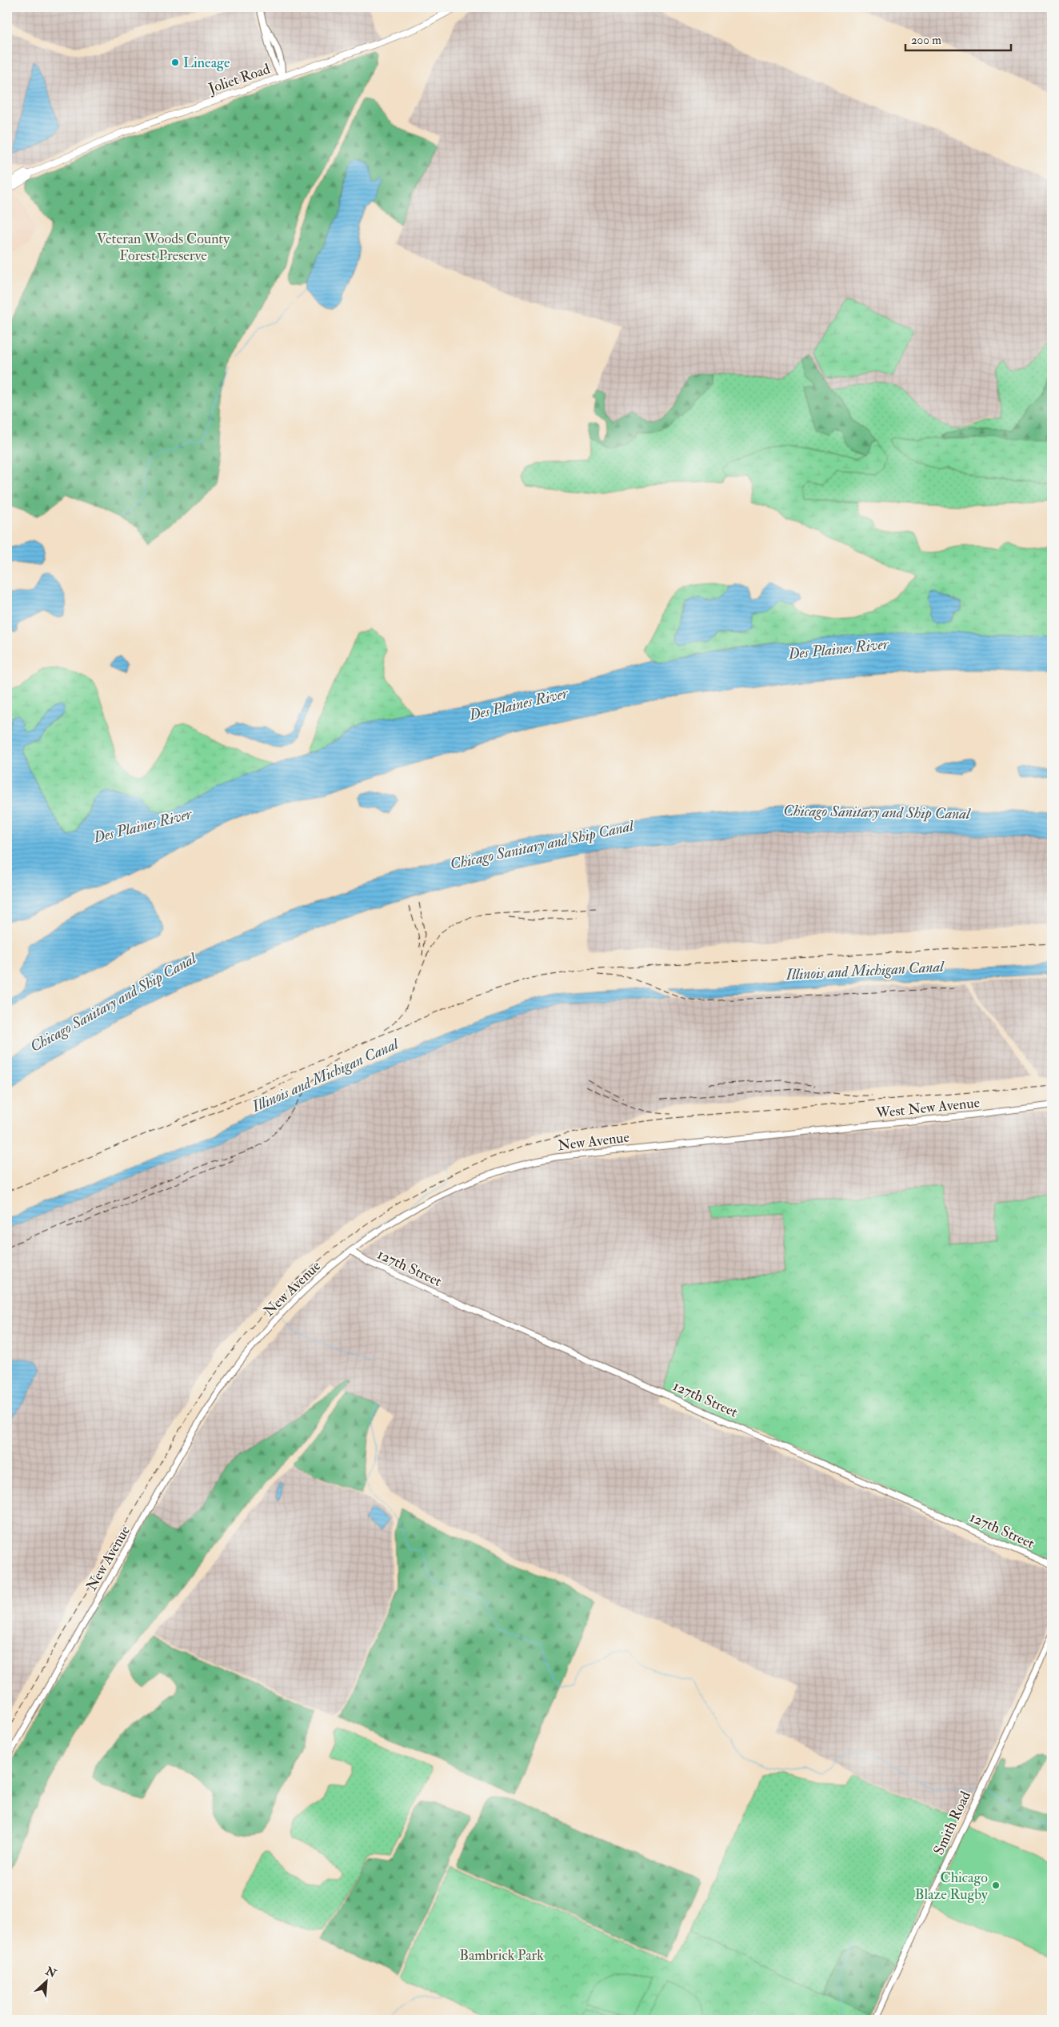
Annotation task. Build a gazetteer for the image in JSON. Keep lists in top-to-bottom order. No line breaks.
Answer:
{"streets":{"main road":["Joliet Road","West New Avenue","New Avenue","127th Street","Smith Road"]},"crossings":[["West New Avenue","New Avenue"],["New Avenue","127th Street"]],"water":["Des Plaines River","Chicago Sanitary and Ship Canal","Illinois and Michigan Canal"],"parks":["Veteran Woods County Forest Preserve","Bambrick Park"],"places":["Lineage","Chicago Blaze Rugby"],"scale_bar":"200 m","north":"top right"}
